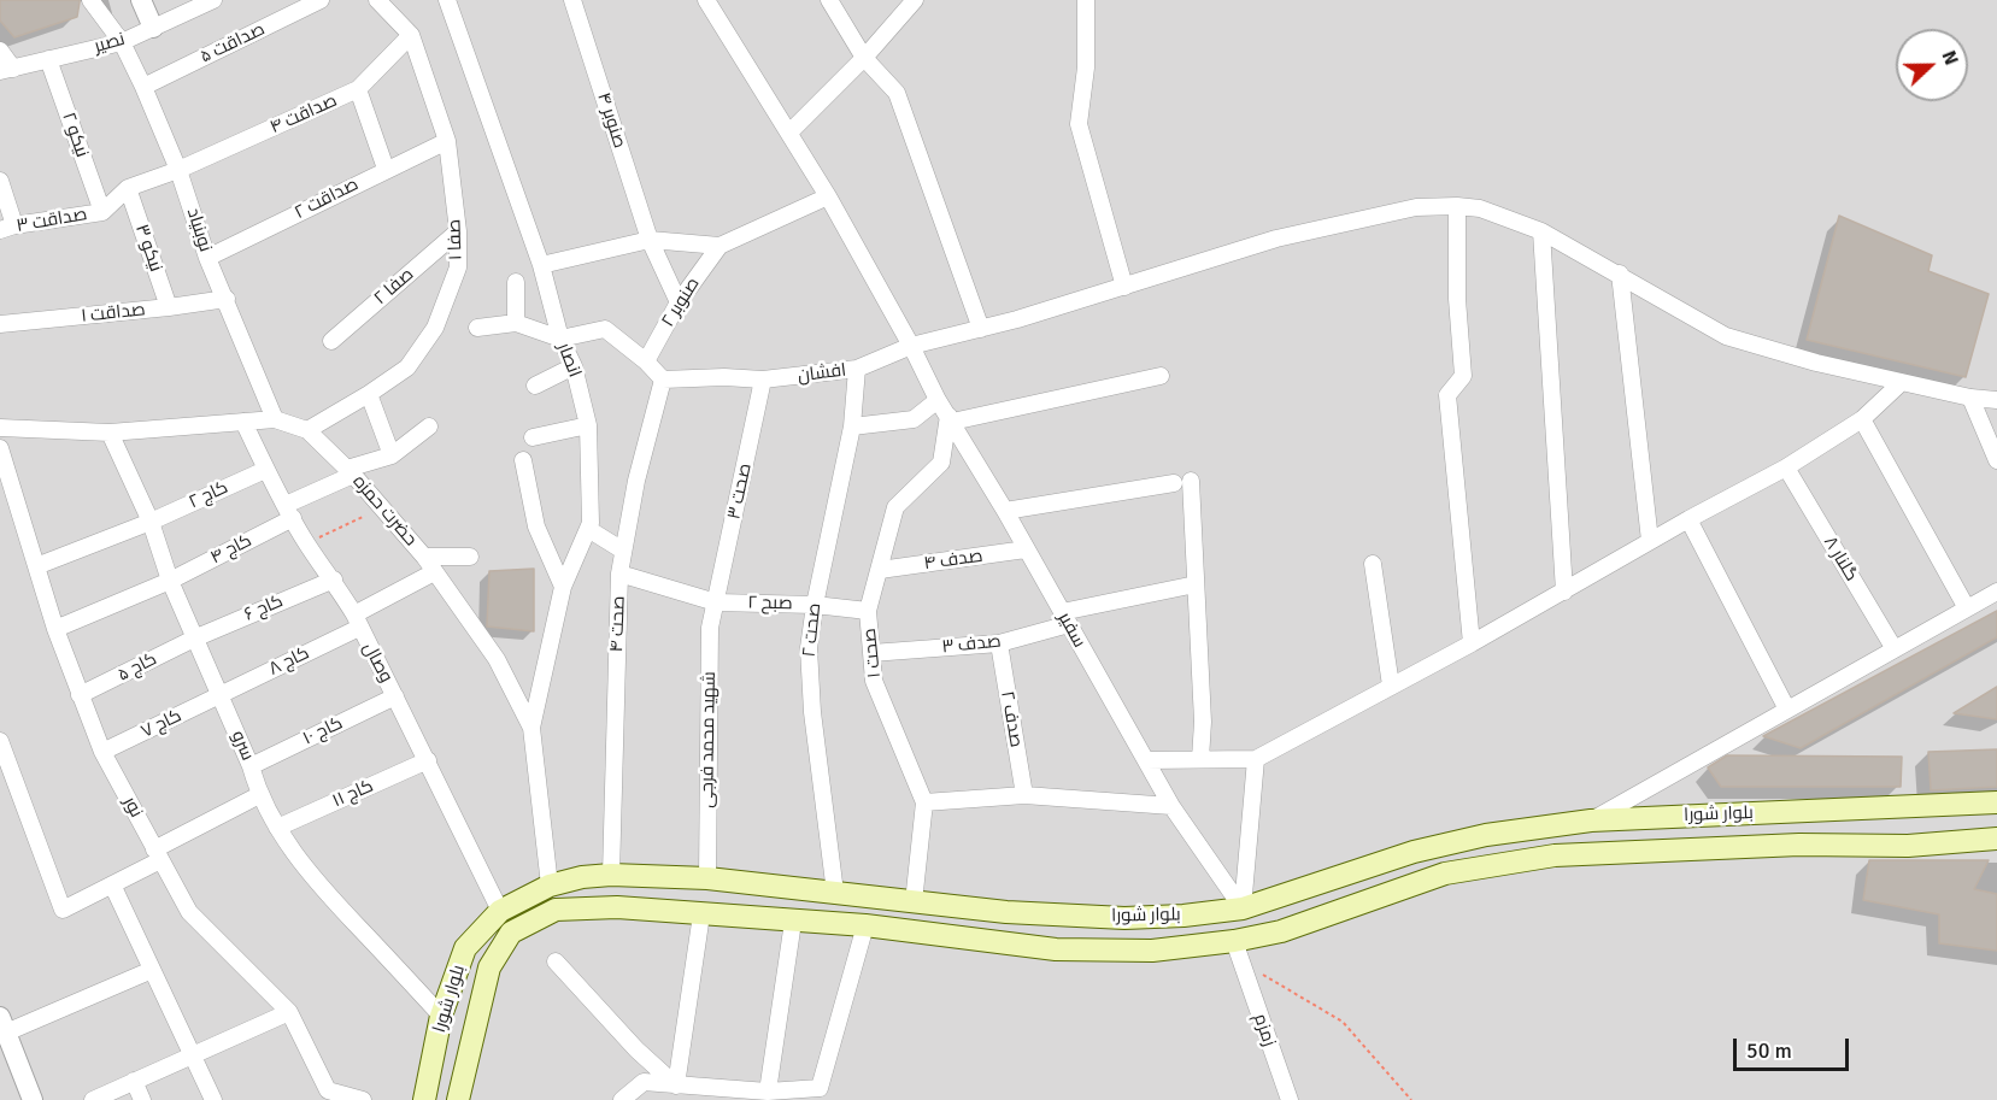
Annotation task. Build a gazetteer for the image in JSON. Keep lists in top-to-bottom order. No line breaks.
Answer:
{"streets":{"main road":["بلوار شورا"],"street":["نصیر","صداقت ۵","صداقت ۴","صنوبر ۴","نیکو ۲","صداقت ۲","صداقت ۳","نوبنیاد","صفا ۱","نیکو ۳","صفا ۲","صنوبر ۲","صداقت ۱","انصار","افشان","صحت ۳","کاج ۲","حضرت حمزه","کاج ۴","گلنار ۸","صدف ۴","صبح ۲","کاج ۶","صحت ۴","صحت ۲","سفیر","صدف ۳","صحت ۱","کاج ۸","وصال","کاج ۵","صدف ۲","کاج ۷","کاج ۱۰","شهید محمد فرجی","سرو","کاج ۱۱","نور","زمزم"]},"crossings":[["نصیر","نیکو ۲"],["نصیر","نوبنیاد"],["صداقت ۵","نوبنیاد"],["صداقت ۴","صداقت ۳"],["صداقت ۴","نوبنیاد"],["صداقت ۴","صفا ۱"],["صنوبر ۴","صنوبر ۲"],["نیکو ۲","صداقت ۳"],["صداقت ۲","نوبنیاد"],["صداقت ۲","صفا ۱"],["صداقت ۳","نوبنیاد"],["صداقت ۳","نیکو ۳"],["نوبنیاد","صداقت ۱"],["نوبنیاد","حضرت حمزه"],["صفا ۱","صفا ۲"],["صفا ۱","حضرت حمزه"],["نیکو ۳","صداقت ۱"],["انصار","حضرت حمزه"],["افشان","صحت ۳"],["افشان","صحت ۴"],["افشان","صحت ۲"],["افشان","سفیر"],["صحت ۳","صبح ۲"],["صحت ۳","شهید محمد فرجی"],["کاج ۲","وصال"],["کاج ۲","سرو"],["کاج ۲","نور"],["حضرت حمزه","کاج ۴"],["حضرت حمزه","کاج ۸"],["حضرت حمزه","وصال"],["حضرت حمزه","سرو"],["حضرت حمزه","بلوار شورا"],["کاج ۴","وصال"],["کاج ۴","سرو"],["کاج ۴","نور"],["صدف ۴","سفیر"],["صدف ۴","صحت ۱"],["صبح ۲","صحت ۴"],["صبح ۲","صحت ۲"],["صبح ۲","صحت ۱"],["صبح ۲","شهید محمد فرجی"],["کاج ۶","وصال"],["کاج ۶","کاج ۵"],["کاج ۶","سرو"],["صحت ۴","بلوار شورا"],["صحت ۲","بلوار شورا"],["سفیر","صدف ۳"],["سفیر","صحت ۱"],["سفیر","بلوار شورا"],["صدف ۳","صحت ۱"],["صدف ۳","صدف ۲"],["صحت ۱","بلوار شورا"],["کاج ۸","وصال"],["کاج ۸","کاج ۷"],["کاج ۸","سرو"],["وصال","کاج ۱۰"],["وصال","کاج ۱۱"],["وصال","بلوار شورا"],["کاج ۵","سرو"],["کاج ۵","نور"],["کاج ۷","سرو"],["کاج ۷","نور"],["کاج ۱۰","سرو"],["شهید محمد فرجی","بلوار شورا"],["سرو","کاج ۱۱"],["سرو","بلوار شورا"],["بلوار شورا","زمزم"]],"scale_bar":"50 m","north":"right"}
